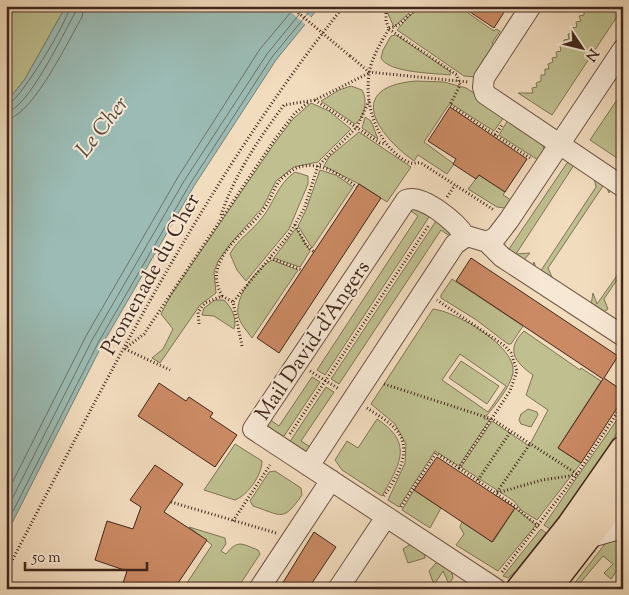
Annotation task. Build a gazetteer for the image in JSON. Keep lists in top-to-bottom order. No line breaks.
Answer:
{"streets":{"street":["Mail David-d'Angers"],"path":["Promenade du Cher"]},"water":["Le Cher"],"scale_bar":"50 m","north":"bottom right"}
